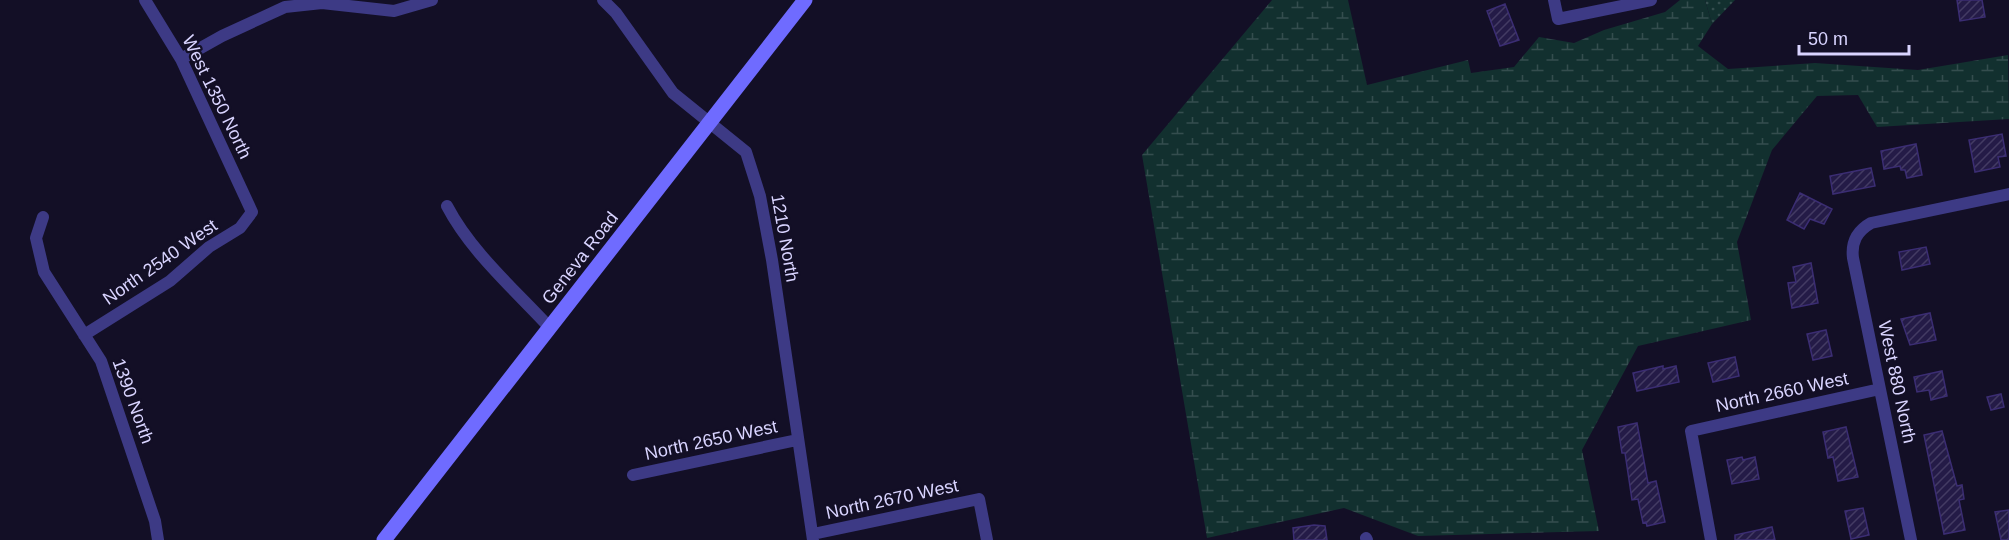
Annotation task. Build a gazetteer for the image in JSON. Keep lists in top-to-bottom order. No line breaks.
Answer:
{"streets":{"main road":["Geneva Road"],"street":["West 1350 North","1210 North","North 2540 West","West 880 North","North 2660 West","1390 North","North 2650 West","North 2670 West"]},"crossings":[["West 1350 North","North 2540 West"],["1210 North","Geneva Road"],["1210 North","North 2650 West"],["1210 North","North 2670 West"],["North 2540 West","1390 North"],["West 880 North","North 2660 West"]],"scale_bar":"50 m"}
